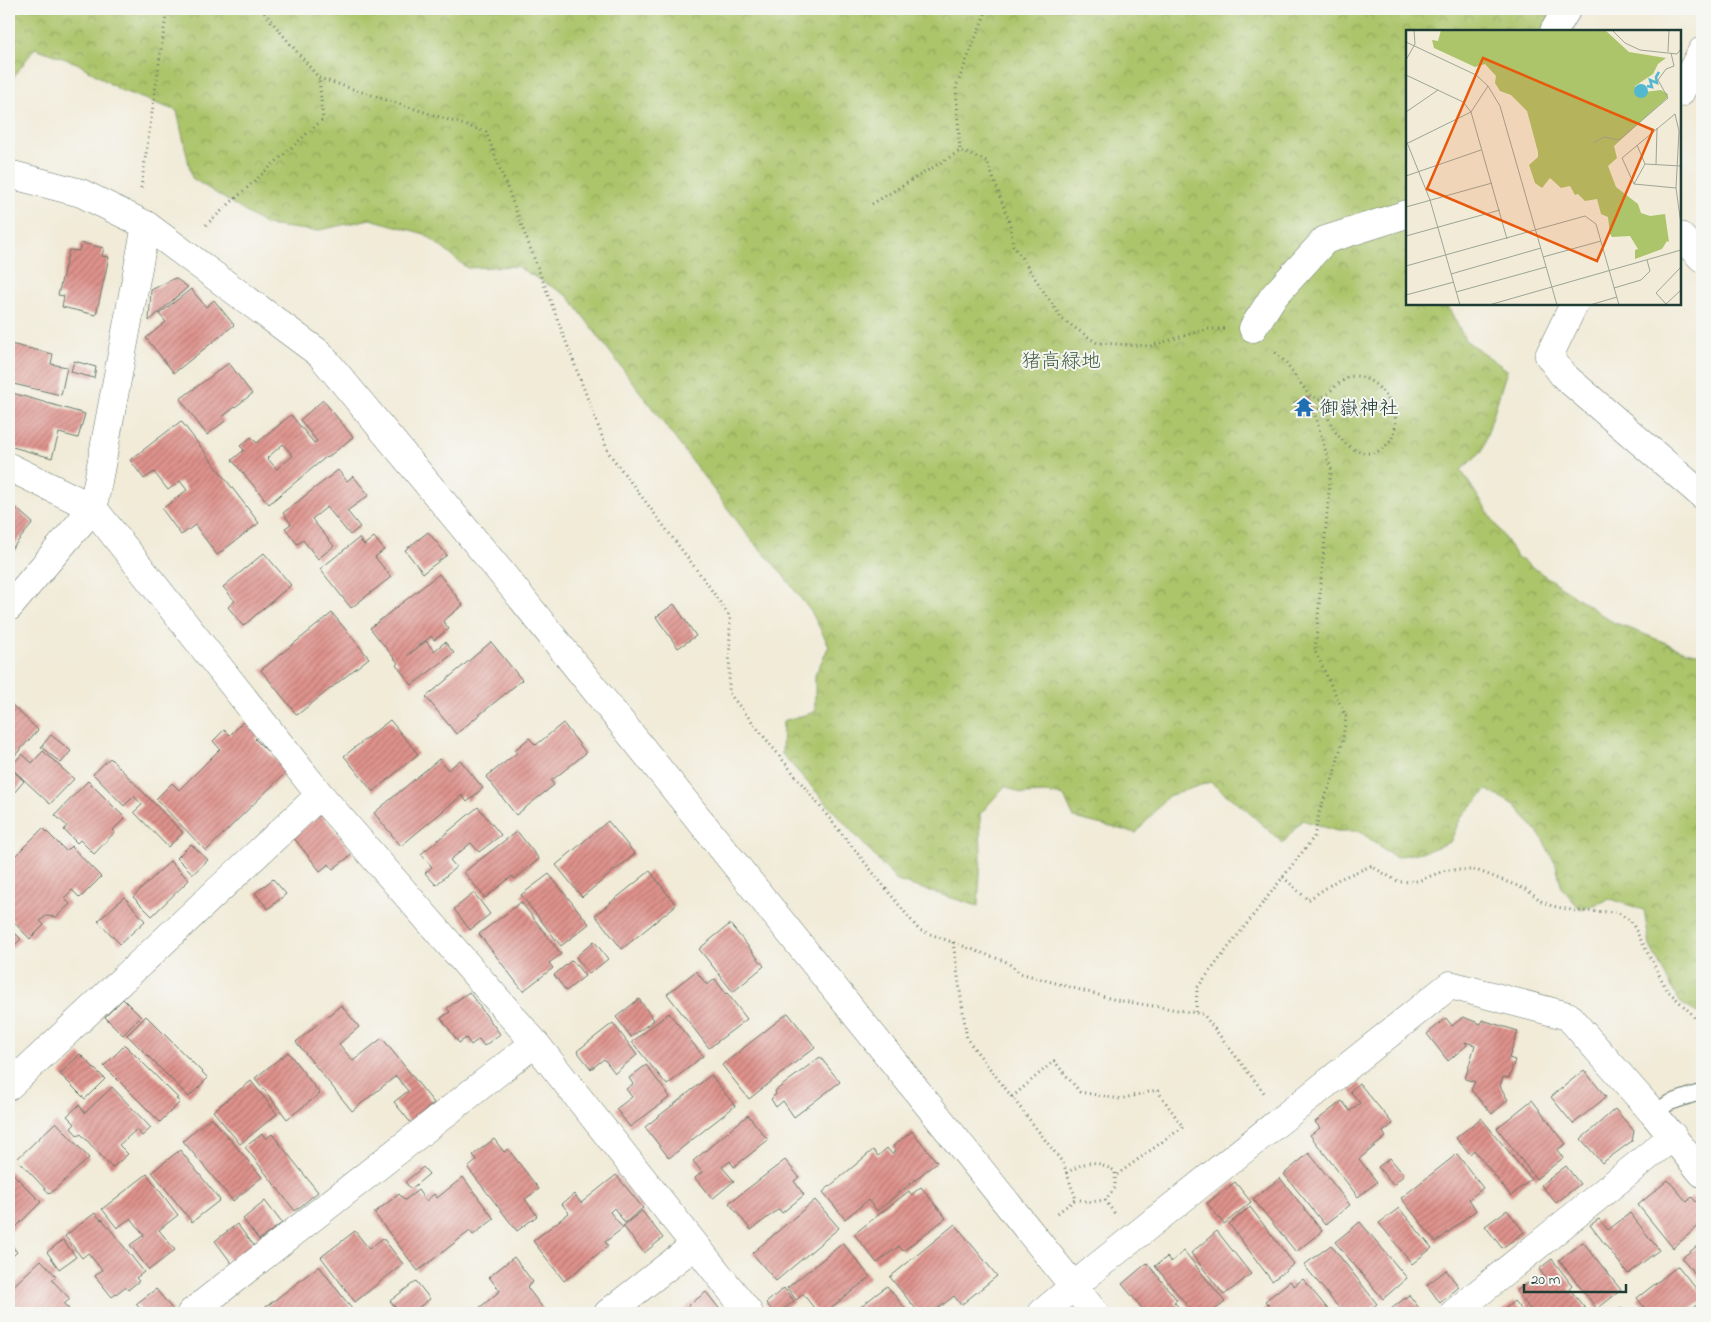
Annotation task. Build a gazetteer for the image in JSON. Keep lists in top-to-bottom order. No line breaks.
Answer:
{"parks":["猪高緑地"],"places":{"temple":["御嶽神社"]},"scale_bar":"20 m"}
